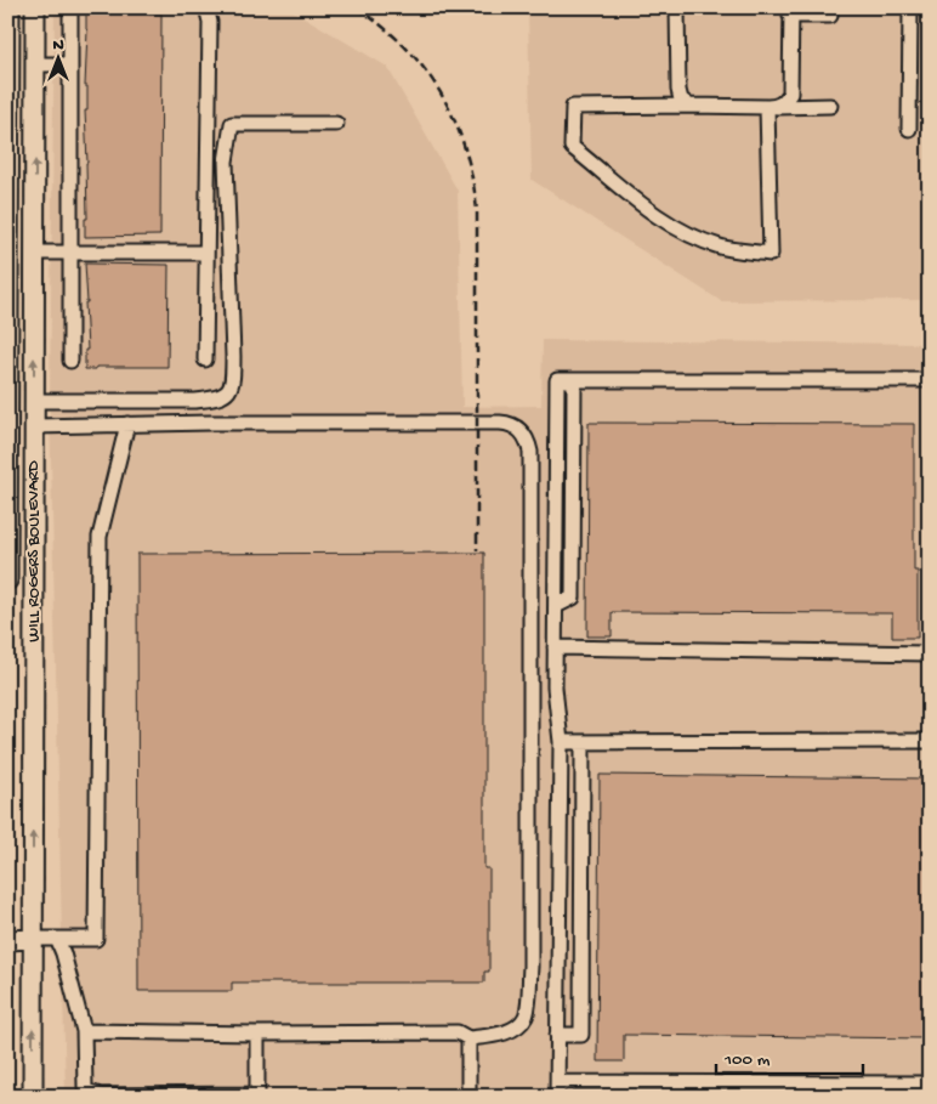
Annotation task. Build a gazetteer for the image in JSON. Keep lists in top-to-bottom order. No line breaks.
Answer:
{"streets":{"main road":["WILL ROGERS BOULEVARD"]},"scale_bar":"100 m","north":"top"}
